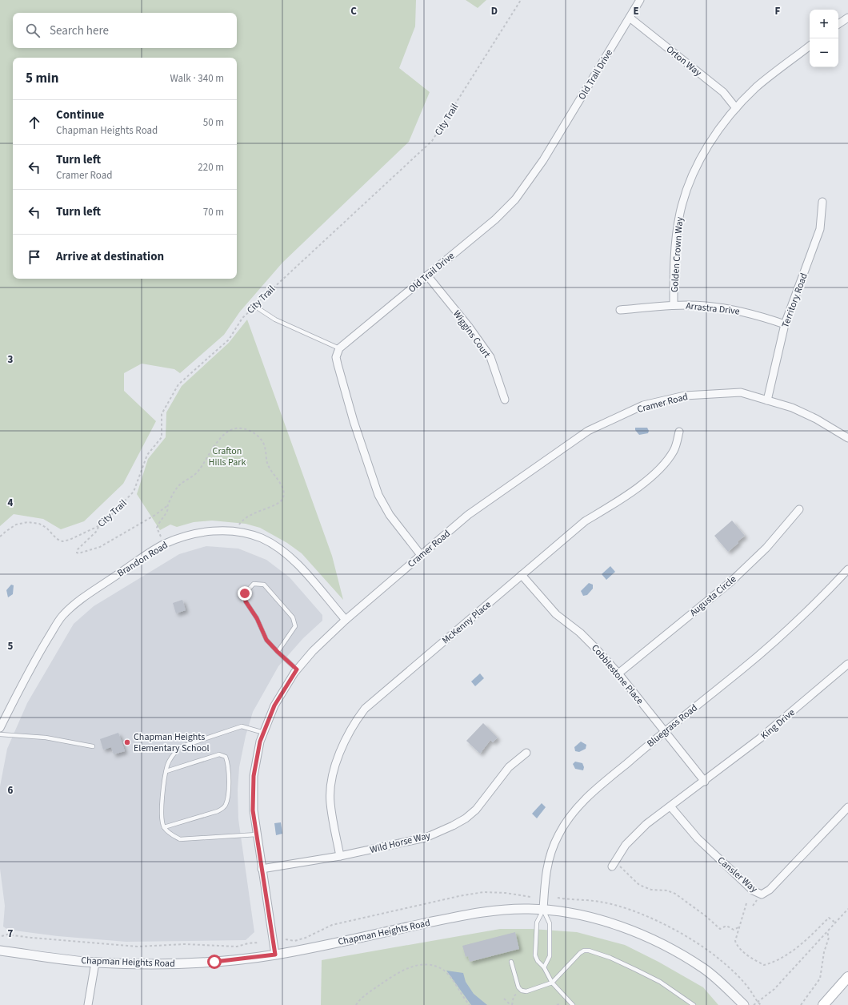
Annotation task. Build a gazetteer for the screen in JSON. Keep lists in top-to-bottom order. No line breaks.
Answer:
{"streets":{"street":["Orton Way","Old Trail Drive","Golden Crown Way","Territory Road","Arrastra Drive","Wiggins Court","Cramer Road","Brandon Road","Augusta Circle","McKenny Place","Cobblestone Place","King Drive","Bluegrass Road","Wild Horse Way","Cansler Way","Chapman Heights Road"],"path":["City Trail"]},"crossings":[["Orton Way","Old Trail Drive"],["Orton Way","Golden Crown Way"],["Old Trail Drive","Wiggins Court"],["Golden Crown Way","Arrastra Drive"],["Territory Road","Arrastra Drive"],["Territory Road","Cramer Road"],["Cramer Road","Brandon Road"],["Cramer Road","Wild Horse Way"],["Cramer Road","Chapman Heights Road"],["Augusta Circle","Cobblestone Place"],["McKenny Place","Cobblestone Place"],["McKenny Place","Wild Horse Way"],["Cobblestone Place","King Drive"],["Cobblestone Place","Bluegrass Road"],["King Drive","Cansler Way"],["Bluegrass Road","Chapman Heights Road"]],"parks":["Crafton Hills Park"],"places":["Chapman Heights Elementary School"],"page":{"map_buttons":["+","−"],"search":"Search here","heading":["5 min","Walk · 340 m"],"list":[["Continue","Chapman Heights Road","50 m"],["Turn left","Cramer Road","220 m"],["Turn left","70 m"],"Arrive at destination"]},"grid":{"columns":["C","D","E","F"],"rows":["3","4","5","6","7"]}}
